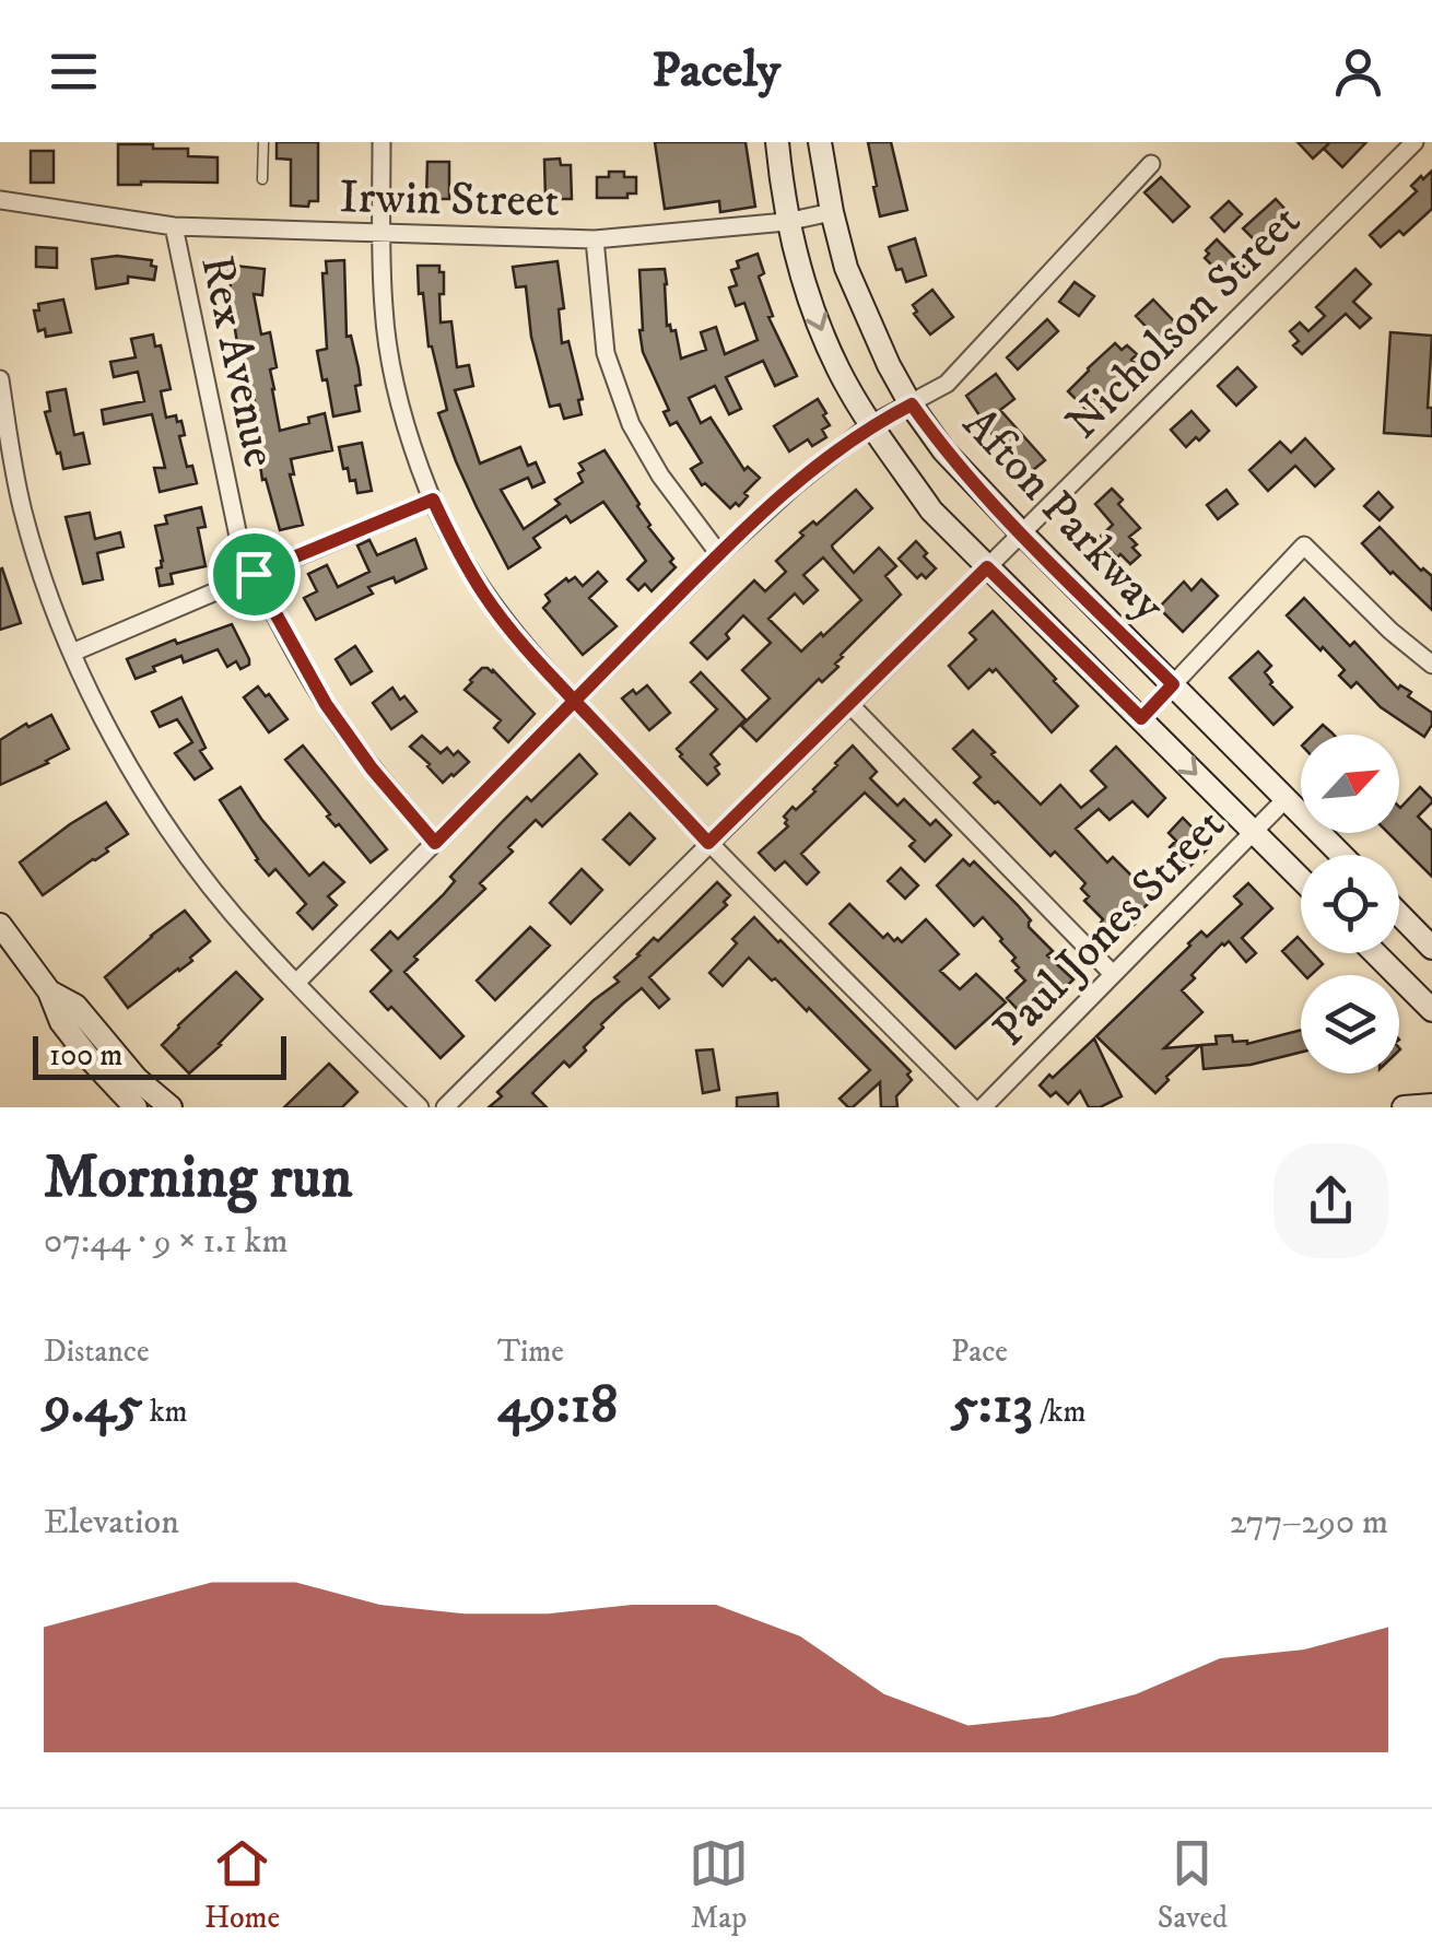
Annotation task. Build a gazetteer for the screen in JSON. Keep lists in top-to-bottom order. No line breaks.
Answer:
{"streets":{"street":["Irwin Street","Nicholson Street","Rex Avenue","Afton Parkway","Paul Jones Street"]},"crossings":[["Irwin Street","Rex Avenue"],["Irwin Street","Afton Parkway"],["Nicholson Street","Afton Parkway"],["Afton Parkway","Paul Jones Street"]],"scale_bar":"100 m","north":"top right","page":{"header":"Pacely","scale":"100 m","heading":["Morning run","07:44 · 9 × 1.1 km"],"stats":[["Distance","9.45 km"],["Time","49:18"],["Pace","5:13 /km"]],"chart":["Elevation","277–290 m"],"tabs":["Home","Map","Saved"]}}
